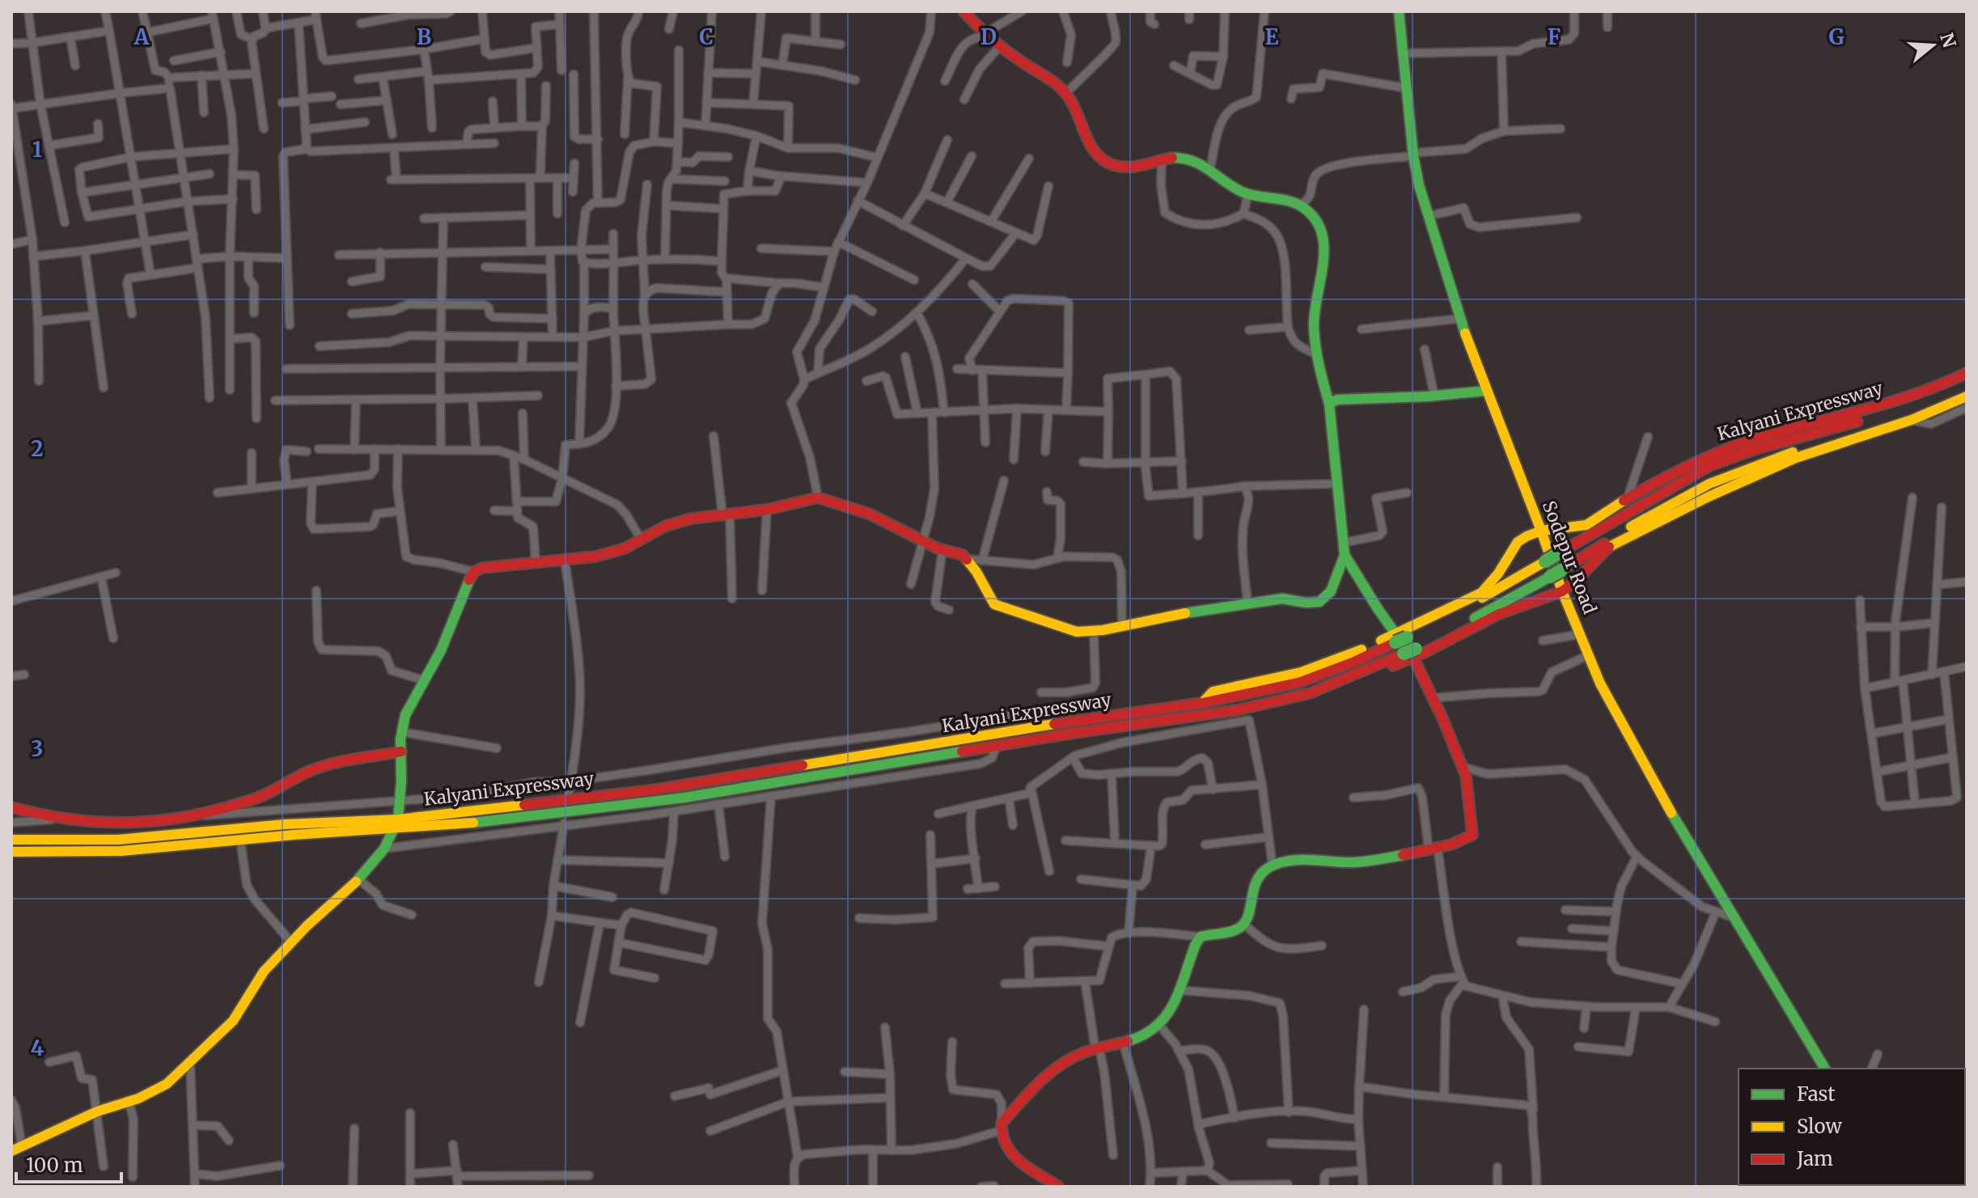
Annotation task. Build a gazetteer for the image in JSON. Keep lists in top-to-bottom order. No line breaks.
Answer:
{"streets":{"main road":["Kalyani Expressway","Sodepur Road"]},"crossings":[["Kalyani Expressway","Sodepur Road"]],"legend":["Fast","Slow","Jam"],"scale_bar":"100 m","north":"right","grid":{"columns":["A","B","C","D","E","F","G"],"rows":["1","2","3","4"]}}
